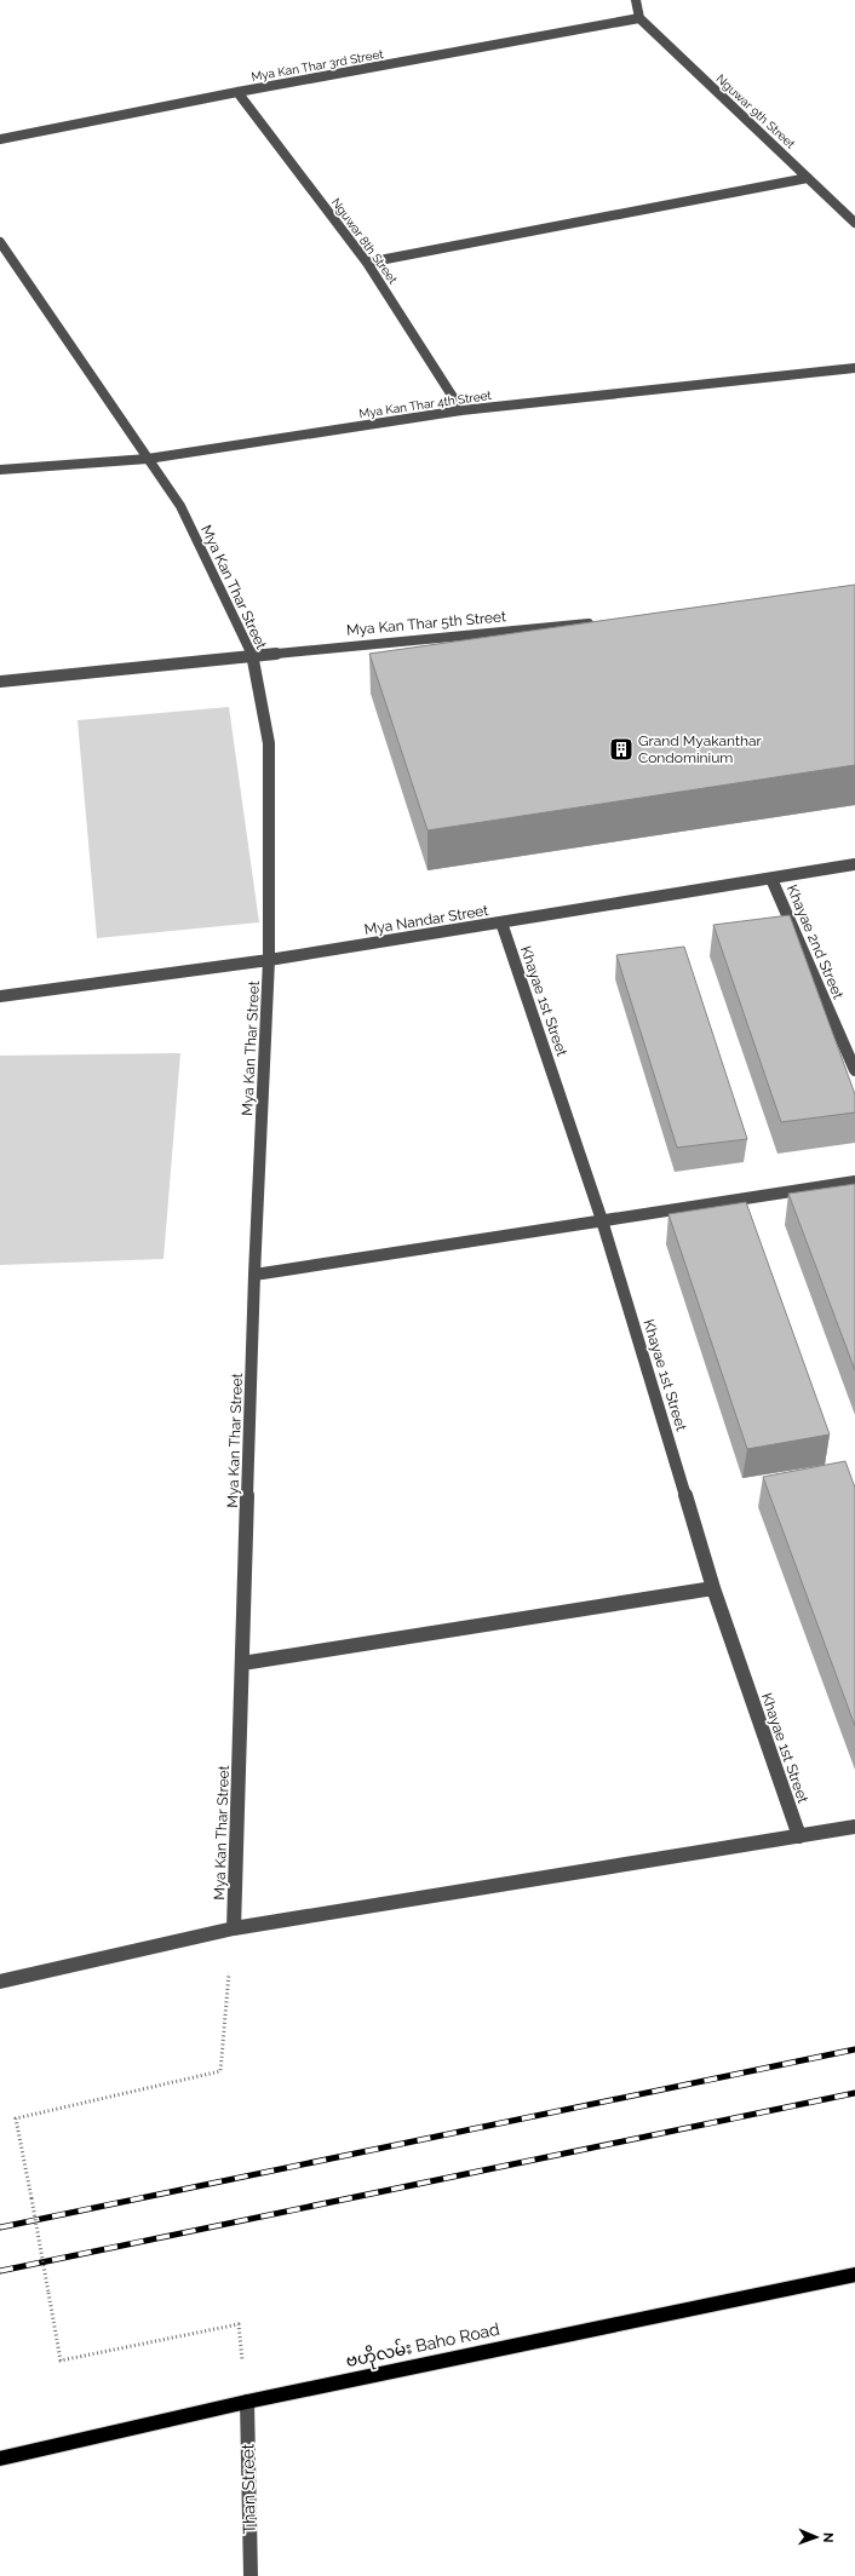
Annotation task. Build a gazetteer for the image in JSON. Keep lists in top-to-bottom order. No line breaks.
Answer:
{"streets":{"main road":["ဗဟိုလမ်း Baho Road"],"street":["Mya Kan Thar 3rd Street","Nguwar 9th Street","Nguwar 8th Street","Mya Kan Thar 4th Street","Mya Kan Thar Street","Mya Kan Thar 5th Street","Mya Nandar Street","Khayae 2nd Street","Khayae 1st Street","Than Street"]},"crossings":[["Mya Kan Thar 3rd Street","Nguwar 9th Street"],["Mya Kan Thar 3rd Street","Nguwar 8th Street"],["Nguwar 8th Street","Mya Kan Thar 4th Street"],["Mya Kan Thar 4th Street","Mya Kan Thar Street"],["Mya Kan Thar Street","Mya Kan Thar 5th Street"],["Mya Kan Thar Street","Mya Nandar Street"],["Mya Nandar Street","Khayae 2nd Street"],["Mya Nandar Street","Khayae 1st Street"],["ဗဟိုလမ်း Baho Road","Than Street"]],"places":{"building":["Grand Myakanthar Condominium"]},"north":"right"}
